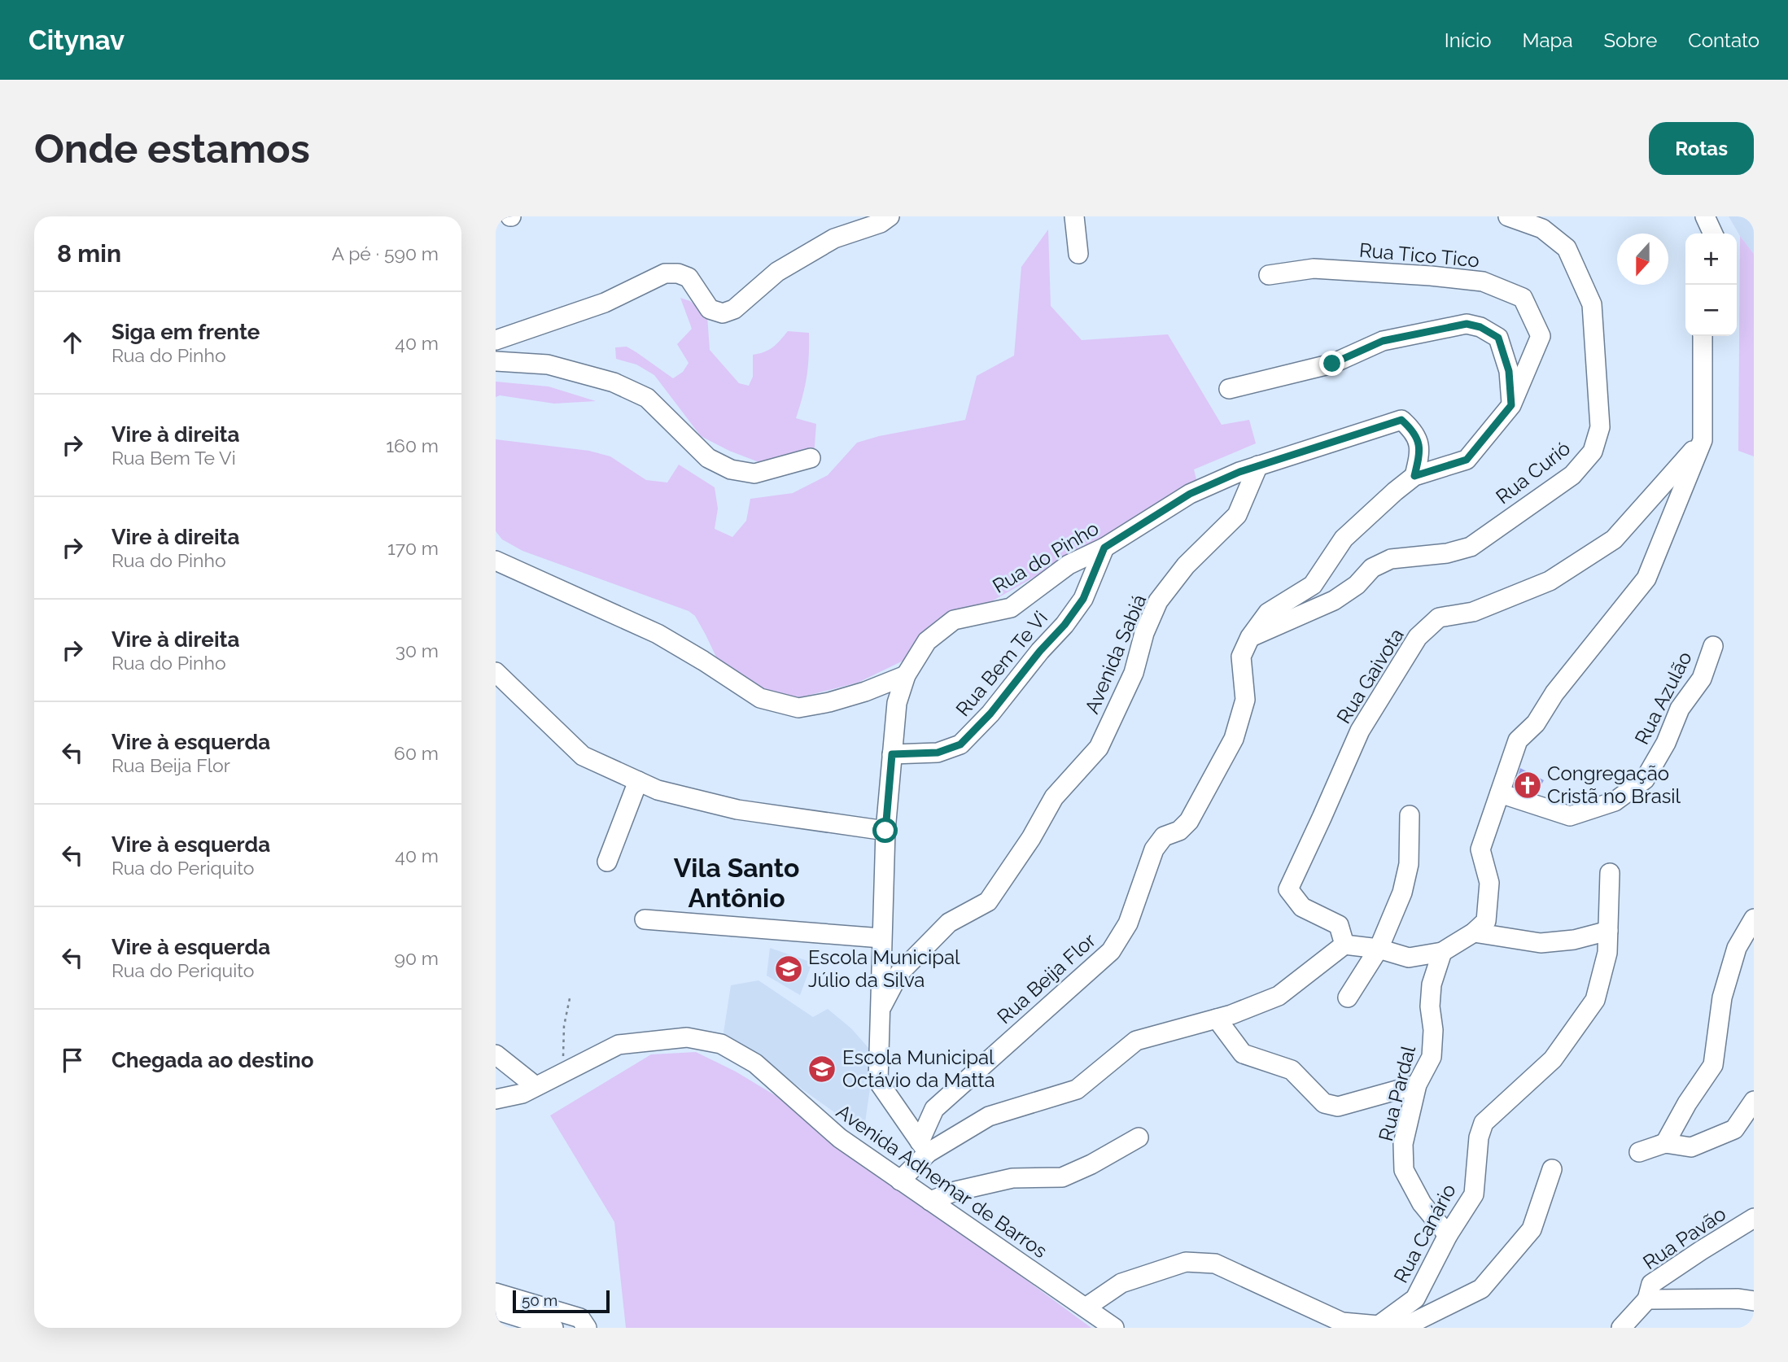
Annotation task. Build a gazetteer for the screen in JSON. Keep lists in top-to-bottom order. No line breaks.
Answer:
{"streets":{"street":["Rua Tico Tico","Rua Curió","Rua do Pinho","Avenida Sabiá","Rua Bem Te Vi","Rua Gaivota","Rua Azulão","Rua Beija Flor","Rua Pardal","Avenida Adhemar de Barros","Rua Canário","Rua Pavão"]},"crossings":[["Rua Tico Tico","Rua Beija Flor"],["Rua Curió","Rua Beija Flor"],["Rua do Pinho","Avenida Sabiá"],["Rua do Pinho","Rua Bem Te Vi"],["Rua do Pinho","Rua Beija Flor"],["Rua Pardal","Rua Canário"]],"districts":["Vila Santo Antônio"],"places":{"church":["Congregação Cristã no Brasil"],"school or university":["Escola Municipal Júlio da Silva","Escola Municipal Octávio da Matta"]},"scale_bar":"50 m","north":"bottom","page":{"header":"Citynav","nav":["Início","Mapa","Sobre","Contato"],"buttons":"Rotas","title":"Onde estamos","heading":["8 min","A pé · 590 m"],"map_buttons":["+","−"],"list":[["Siga em frente","Rua do Pinho","40 m"],["Vire à direita","Rua Bem Te Vi","160 m"],["Vire à direita","Rua do Pinho","170 m"],["Vire à direita","Rua do Pinho","30 m"],["Vire à esquerda","Rua Beija Flor","60 m"],["Vire à esquerda","Rua do Periquito","40 m"],["Vire à esquerda","Rua do Periquito","90 m"],"Chegada ao destino"],"scale":"50 m"}}
